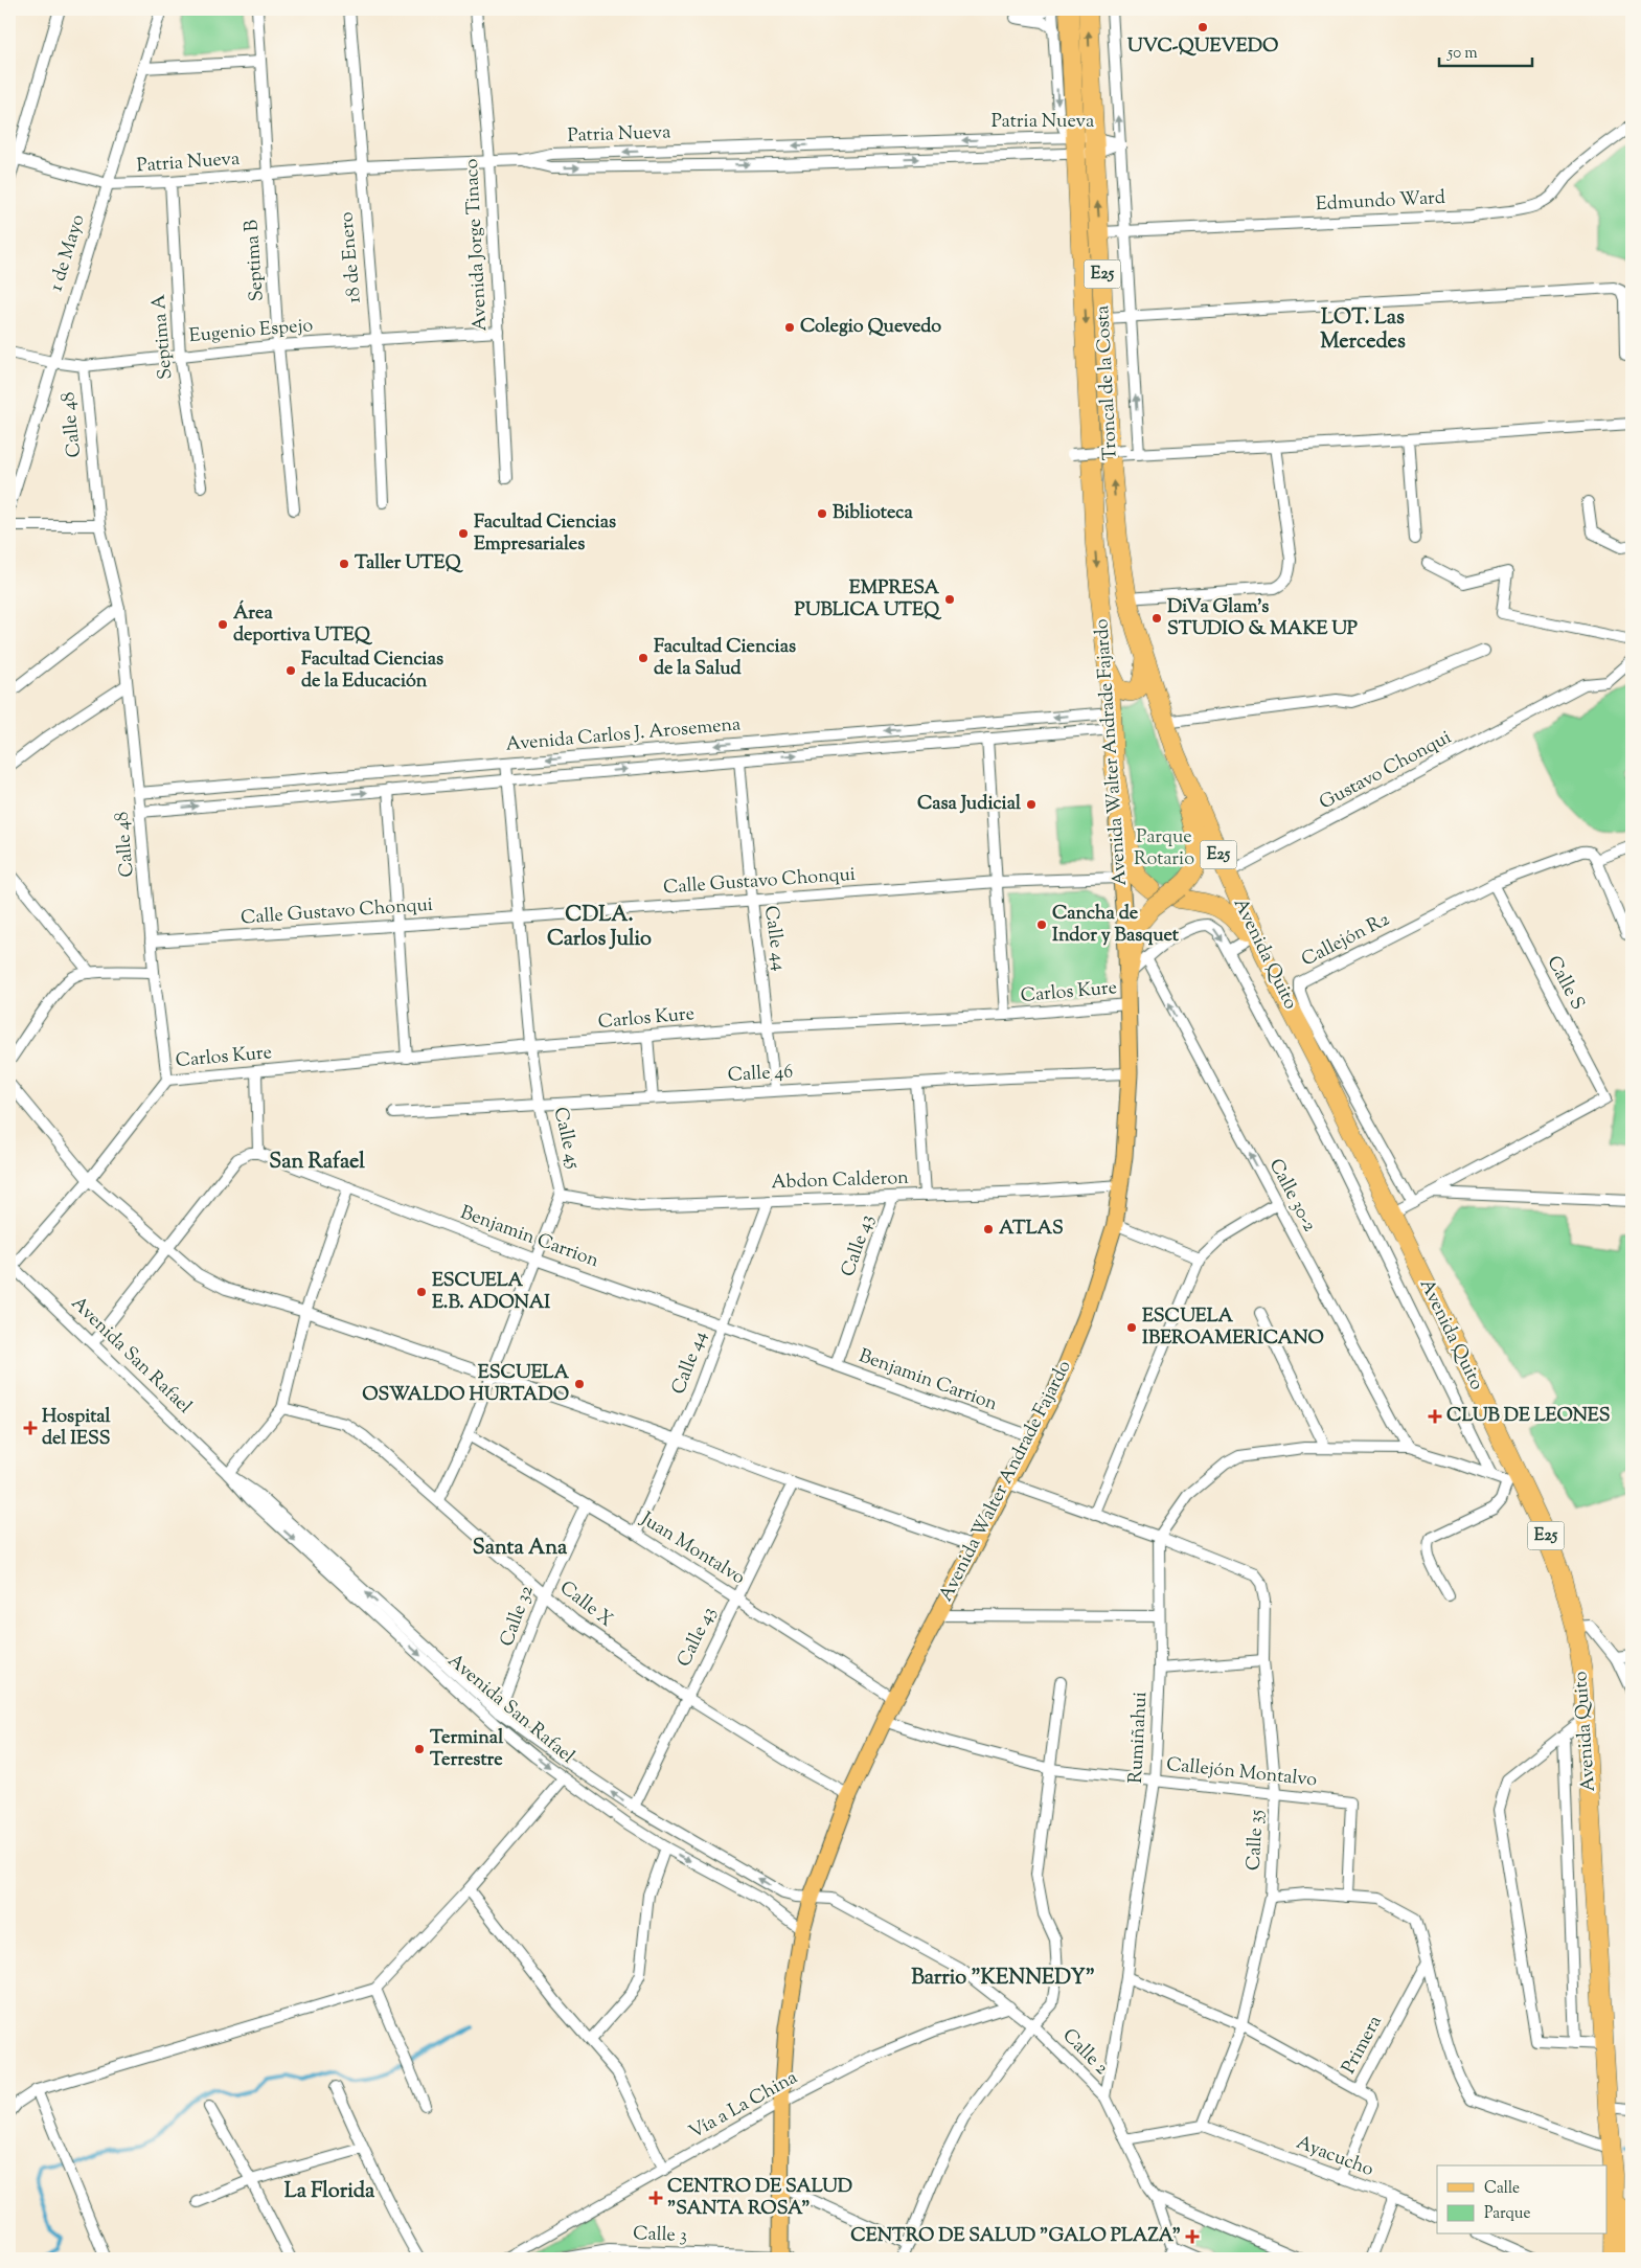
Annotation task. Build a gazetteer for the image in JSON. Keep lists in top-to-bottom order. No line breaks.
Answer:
{"streets":{"highway":["E25","Troncal de la Costa","Avenida Walter Andrade Fajardo","Avenida Quito"],"street":["Patria Nueva","Edmundo Ward","Avenida Jorge Tinaco","1 de Mayo","18 de Enero","Septima B","Eugenio Espejo","Septima A","Calle 48","Avenida Carlos J. Arosemena","Gustavo Chonqui","Calle Gustavo Chonqui","Calle 44","Callejón R2","Calle S","Carlos Kure","Calle 46","Calle 45","Abdon Calderon","Calle 30-2","Benjamin Carrion","Calle 43","Avenida San Rafael","Juan Montalvo","Calle X","Calle 32","Rumiñahui","Callejón Montalvo","Calle 35","Primera","Calle 2","Vía a La China","Ayacucho","Calle 3"]},"crossings":[["Patria Nueva","Avenida Jorge Tinaco"],["Patria Nueva","1 de Mayo"],["Patria Nueva","18 de Enero"],["Patria Nueva","Septima B"],["Patria Nueva","Septima A"],["Patria Nueva","Troncal de la Costa"],["Edmundo Ward","Troncal de la Costa"],["Avenida Jorge Tinaco","Eugenio Espejo"],["1 de Mayo","Eugenio Espejo"],["18 de Enero","Eugenio Espejo"],["Septima B","Eugenio Espejo"],["Eugenio Espejo","Septima A"],["Eugenio Espejo","Calle 48"],["Troncal de la Costa","Avenida Walter Andrade Fajardo"],["Troncal de la Costa","Avenida Quito"],["Calle 48","Avenida Carlos J. Arosemena"],["Calle 48","Calle Gustavo Chonqui"],["Calle 48","Carlos Kure"],["Avenida Carlos J. Arosemena","Avenida Walter Andrade Fajardo"],["Avenida Carlos J. Arosemena","Calle 44"],["Avenida Carlos J. Arosemena","Calle 45"],["Avenida Walter Andrade Fajardo","Calle Gustavo Chonqui"],["Avenida Walter Andrade Fajardo","Carlos Kure"],["Avenida Walter Andrade Fajardo","Calle 46"],["Avenida Walter Andrade Fajardo","Abdon Calderon"],["Avenida Walter Andrade Fajardo","Benjamin Carrion"],["Avenida Walter Andrade Fajardo","Avenida San Rafael"],["Avenida Walter Andrade Fajardo","Juan Montalvo"],["Avenida Walter Andrade Fajardo","Calle X"],["Avenida Walter Andrade Fajardo","Callejón Montalvo"],["Avenida Walter Andrade Fajardo","Calle 2"],["Avenida Walter Andrade Fajardo","Vía a La China"],["Avenida Walter Andrade Fajardo","Calle 3"],["Gustavo Chonqui","Avenida Quito"],["Calle Gustavo Chonqui","Calle 44"],["Calle Gustavo Chonqui","Calle 45"],["Calle 44","Carlos Kure"],["Calle 44","Calle 46"],["Calle 44","Abdon Calderon"],["Calle 44","Benjamin Carrion"],["Calle 44","Juan Montalvo"],["Callejón R2","Calle S"],["Carlos Kure","Calle 45"],["Calle 46","Calle 45"],["Calle 45","Abdon Calderon"],["Calle 45","Benjamin Carrion"],["Calle 45","Juan Montalvo"],["Calle 45","Calle X"],["Abdon Calderon","Calle 43"],["Benjamin Carrion","Calle 43"],["Calle 43","Avenida San Rafael"],["Calle 43","Juan Montalvo"],["Calle 43","Calle X"],["Avenida San Rafael","Calle 32"],["Avenida San Rafael","Calle 2"],["Juan Montalvo","Calle 32"],["Calle X","Calle 32"],["Rumiñahui","Callejón Montalvo"],["Rumiñahui","Calle 35"],["Rumiñahui","Primera"],["Rumiñahui","Calle 2"],["Callejón Montalvo","Calle 35"],["Calle 35","Primera"],["Calle 35","Ayacucho"],["Calle 2","Vía a La China"]],"districts":["LOT. Las Mercedes","CDLA. Carlos Julio","San Rafael","Santa Ana","Barrio \"KENNEDY\"","La Florida"],"parks":["Parque Rotario"],"places":{"other":["UVC-QUEVEDO","Colegio Quevedo","Biblioteca","Facultad Ciencias Empresariales","Taller UTEQ","EMPRESA PUBLICA UTEQ","DiVa Glam's STUDIO & MAKE UP","Área deportiva UTEQ","Facultad Ciencias de la Salud","Facultad Ciencias de la Educación","Casa Judicial","Cancha de Indor y Basquet","ATLAS","ESCUELA E.B. ADONAI","ESCUELA IBEROAMERICANO","ESCUELA OSWALDO HURTADO","Terminal Terrestre"],"health":["CLUB DE LEONES","Hospital del IESS","CENTRO DE SALUD \"SANTA ROSA\"","CENTRO DE SALUD \"GALO PLAZA\""]},"legend":["Calle","Parque"],"scale_bar":"50 m"}
